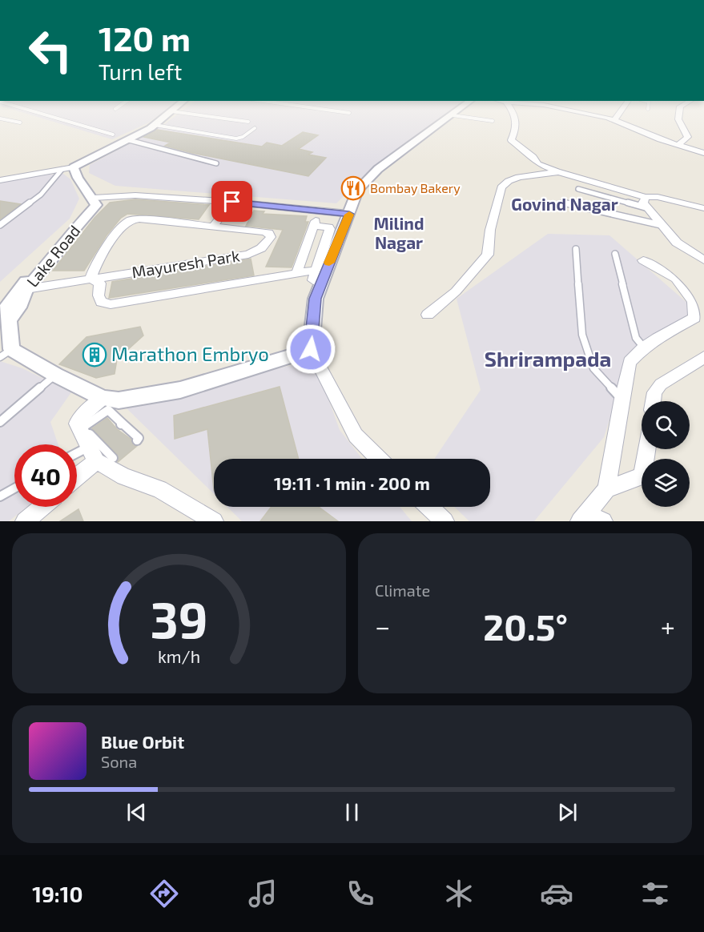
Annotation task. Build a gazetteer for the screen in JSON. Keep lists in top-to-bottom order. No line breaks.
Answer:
{"streets":{"street":["Lake Road","Mayuresh Park"]},"districts":["Govind Nagar","Milind Nagar","Shrirampada"],"places":{"restaurant":["Bombay Bakery"],"building":["Marathon Embryo"]},"page":{"turn":["120 m","Turn left"],"limit":"40","trip":"19:11 · 1 min · 200 m","tile":"Climate","heat":["−","20.5°","+"],"song":["Blue Orbit","Sona"],"tabs":"19:10","gauge":["39","km/h"]}}
